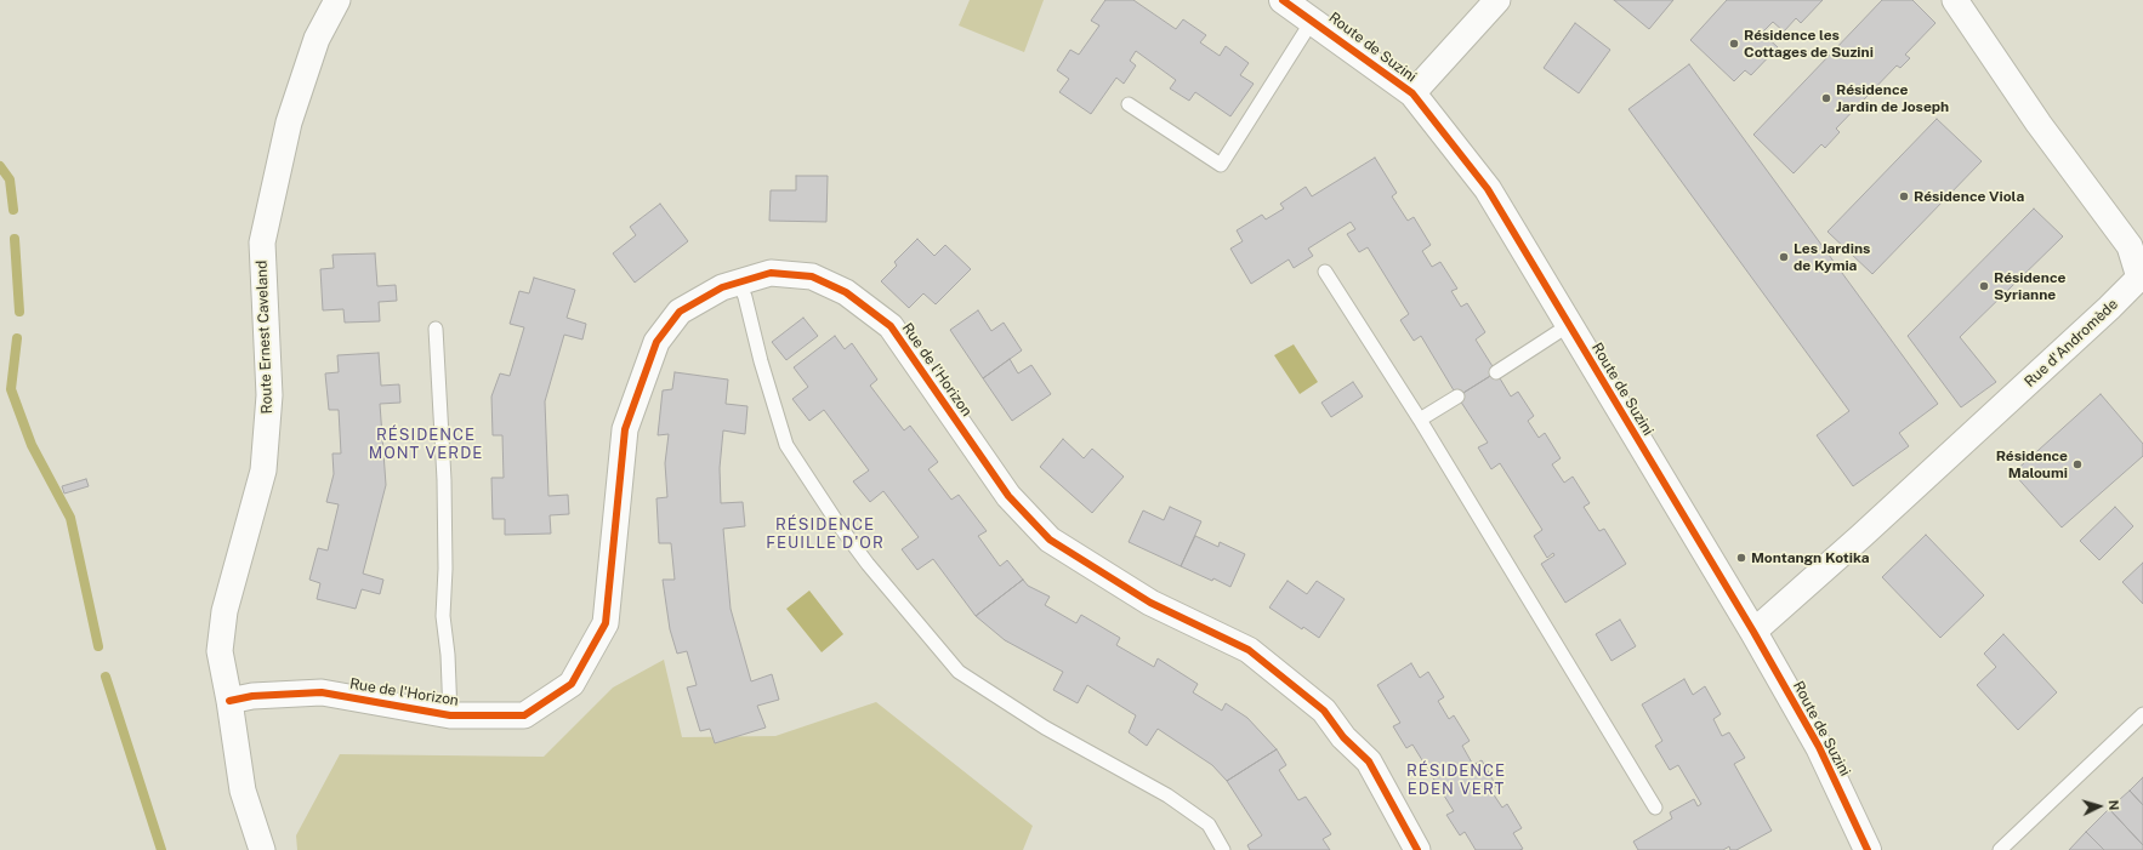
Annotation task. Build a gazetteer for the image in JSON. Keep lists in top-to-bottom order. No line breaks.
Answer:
{"streets":{"street":["Route de Suzini","Route Ernest Caveland","Rue d'Andromède","Rue de l'Horizon"]},"crossings":[["Route de Suzini","Rue d'Andromède"],["Route Ernest Caveland","Rue de l'Horizon"]],"districts":["RÉSIDENCE MONT VERDE","RÉSIDENCE FEUILLE D'OR","RÉSIDENCE EDEN VERT"],"places":["Résidence les Cottages de Suzini","Résidence Jardin de Joseph","Résidence Viola","Les Jardins de Kymia","Résidence Syrianne","Résidence Maloumi","Montangn Kotika"],"north":"right"}
